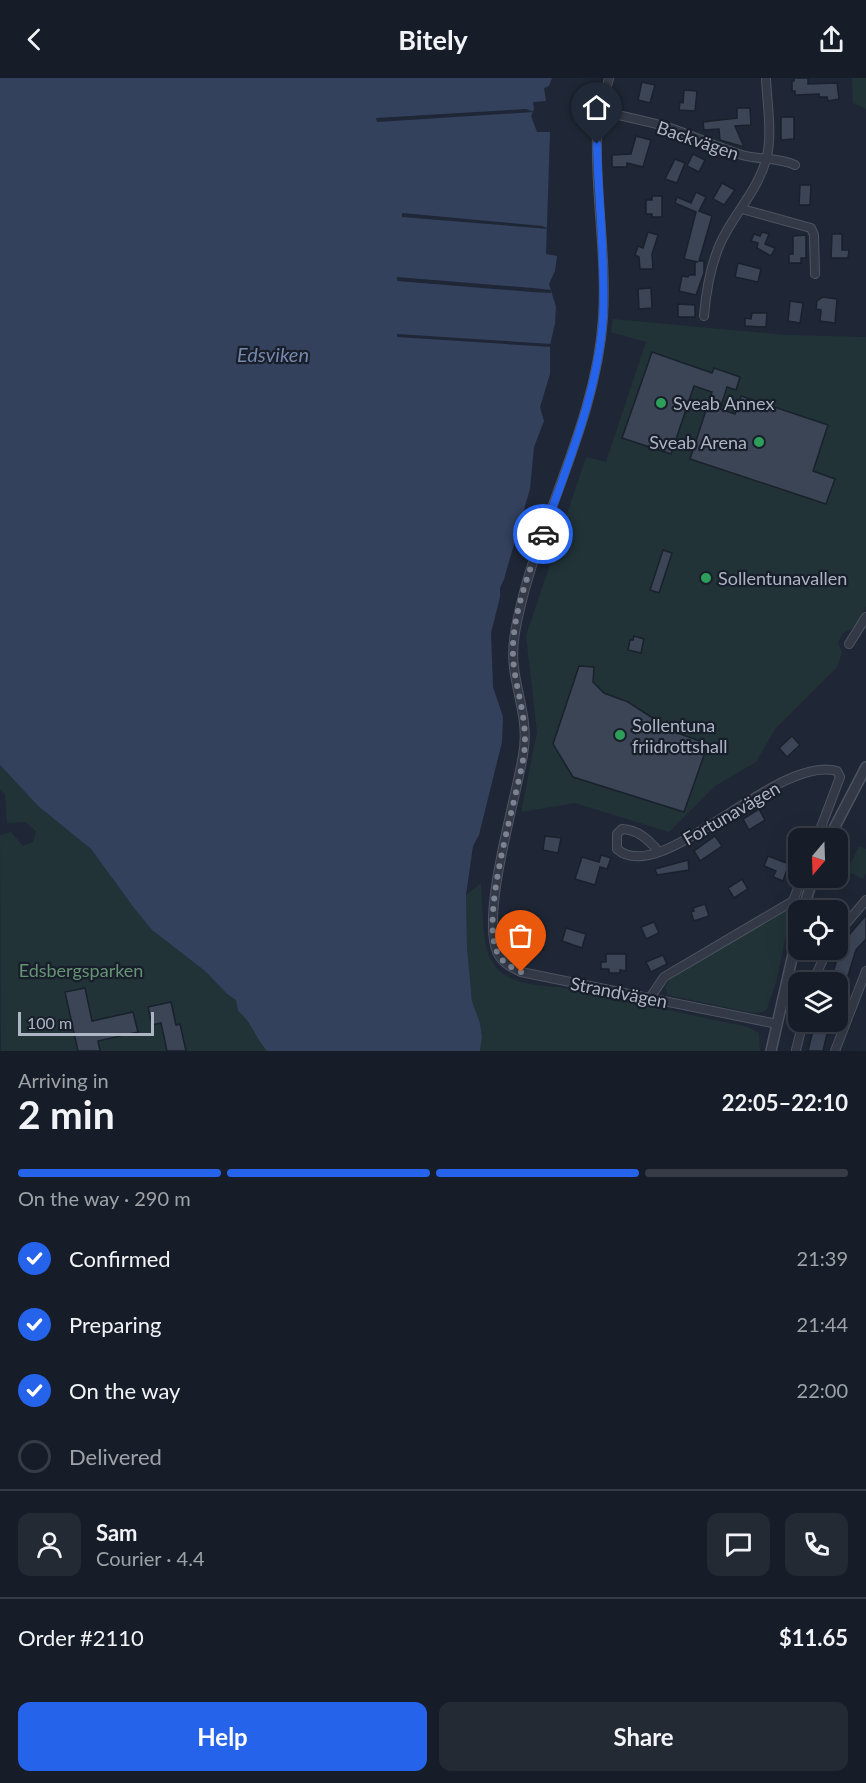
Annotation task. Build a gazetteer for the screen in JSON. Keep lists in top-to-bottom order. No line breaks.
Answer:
{"streets":{"street":["Backvägen","Fortunavägen","Strandvägen"]},"crossings":[["Backvägen","Strandvägen"]],"water":["Edsviken"],"parks":["Edsbergsparken"],"places":["Sveab Annex","Sveab Arena","Sollentunavallen","Sollentuna friidrottshall"],"scale_bar":"100 m","north":"bottom","page":{"header":"Bitely","scale":"100 m","heading":["2 min","Arriving in","22:05–22:10"],"panel":["Sam","Courier · 4.4","Order #2110","$11.65"],"bar":"On the way · 290 m","list":[["Confirmed","21:39"],["Preparing","21:44"],["On the way","22:00"],"Delivered"],"buttons":["Help","Share"]}}
